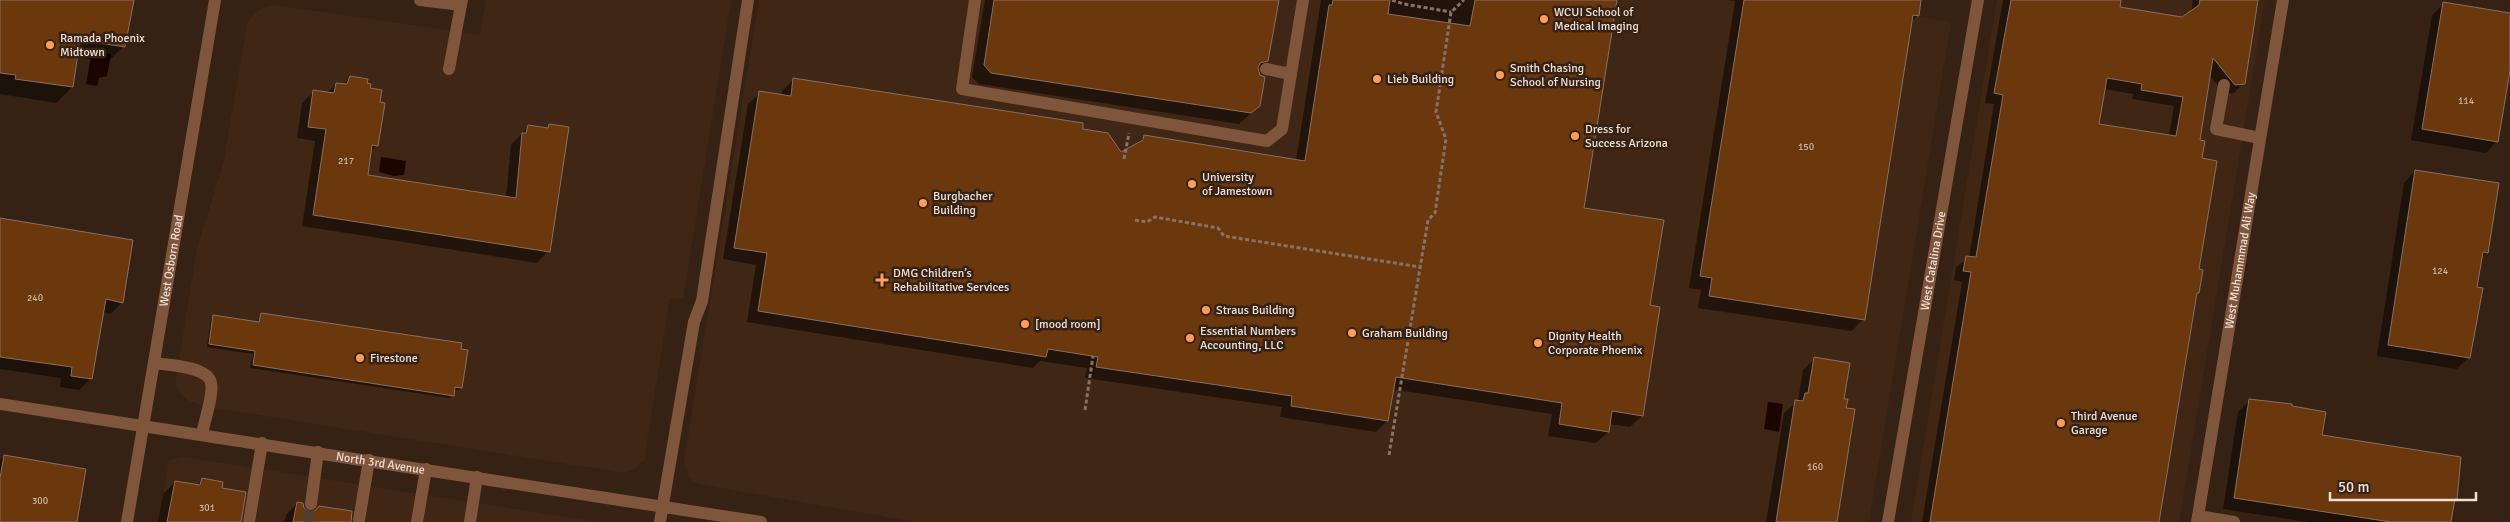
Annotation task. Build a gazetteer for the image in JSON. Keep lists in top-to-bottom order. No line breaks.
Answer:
{"streets":{"street":["West Osborn Road","West Catalina Drive","West Muhammmad Ali Way","North 3rd Avenue"]},"crossings":[["West Osborn Road","North 3rd Avenue"]],"places":{"other":["WCUI School of Medical Imaging","Ramada Phoenix Midtown","Smith Chasing School of Nursing","Lieb Building","Dress for Success Arizona","University of Jamestown","Burgbacher Building","Straus Building","[mood room]","Graham Building","Essential Numbers Accounting, LLC","Dignity Health Corporate Phoenix","Firestone","Third Avenue Garage"],"health":["DMG Children’s Rehabilitative Services"]},"house_numbers":["114","150","217","124","240","160","300","301"],"scale_bar":"50 m"}
